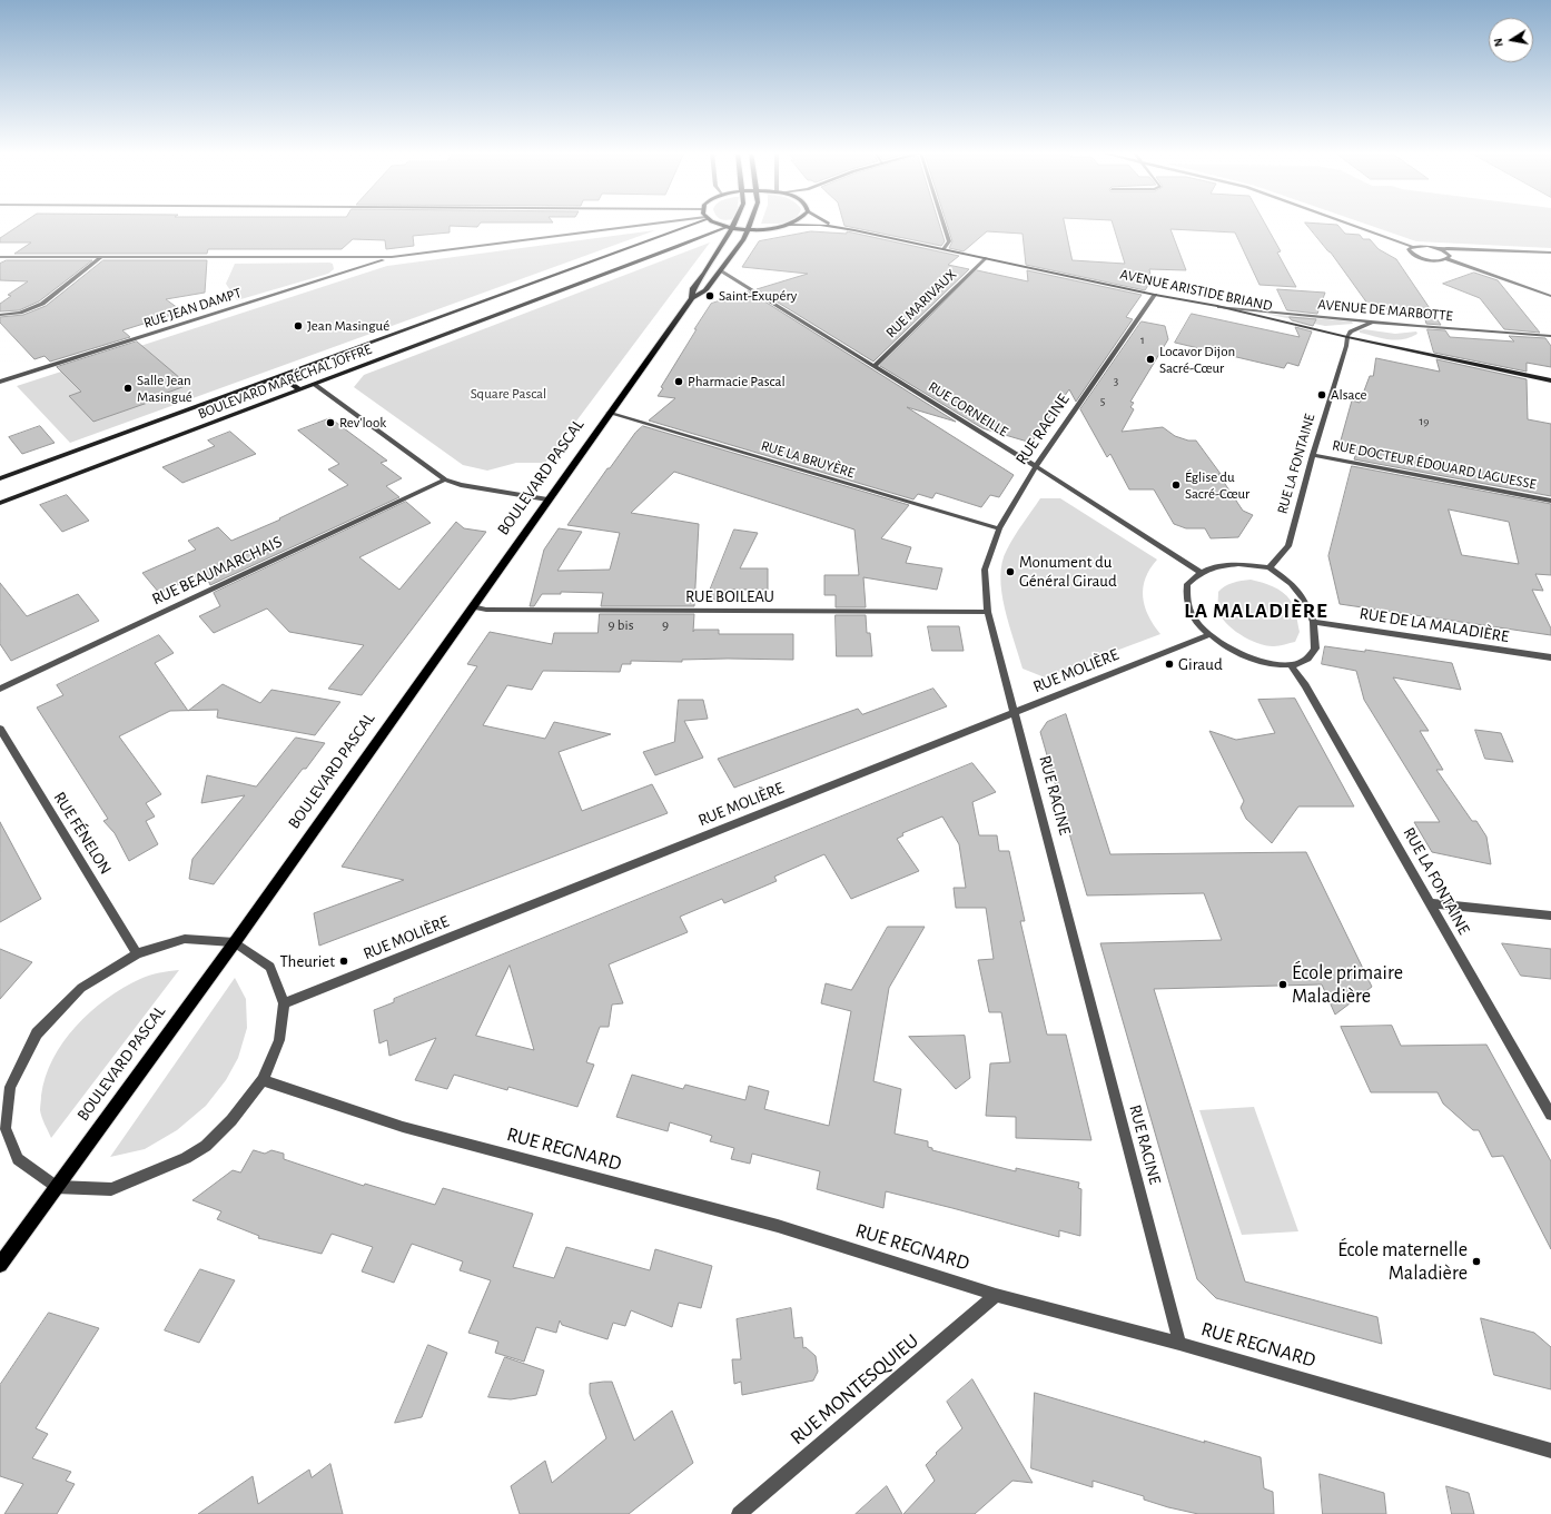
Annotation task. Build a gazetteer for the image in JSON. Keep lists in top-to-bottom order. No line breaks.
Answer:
{"streets":{"main road":["AVENUE ARISTIDE BRIAND","BOULEVARD MARÉCHAL JOFFRE","BOULEVARD PASCAL"],"street":["RUE MARIVAUX","RUE JEAN DAMPT","AVENUE DE MARBOTTE","RUE CORNEILLE","RUE RACINE","RUE LA BRUYÈRE","RUE LA FONTAINE","RUE DOCTEUR ÉDOUARD LAGUESSE","RUE BEAUMARCHAIS","RUE BOILEAU","RUE DE LA MALADIÈRE","RUE MOLIÈRE","RUE FÉNELON","RUE REGNARD","RUE MONTESQUIEU"]},"crossings":[["AVENUE ARISTIDE BRIAND","RUE MARIVAUX"],["AVENUE ARISTIDE BRIAND","AVENUE DE MARBOTTE"],["AVENUE ARISTIDE BRIAND","RUE RACINE"],["AVENUE ARISTIDE BRIAND","RUE LA FONTAINE"],["RUE MARIVAUX","RUE CORNEILLE"],["BOULEVARD MARÉCHAL JOFFRE","BOULEVARD PASCAL"],["RUE CORNEILLE","RUE RACINE"],["RUE CORNEILLE","RUE LA FONTAINE"],["RUE CORNEILLE","BOULEVARD PASCAL"],["RUE CORNEILLE","RUE DE LA MALADIÈRE"],["RUE CORNEILLE","RUE MOLIÈRE"],["RUE RACINE","RUE LA BRUYÈRE"],["RUE RACINE","RUE BOILEAU"],["RUE RACINE","RUE MOLIÈRE"],["RUE RACINE","RUE REGNARD"],["RUE LA BRUYÈRE","BOULEVARD PASCAL"],["RUE LA FONTAINE","RUE DOCTEUR ÉDOUARD LAGUESSE"],["RUE LA FONTAINE","RUE DE LA MALADIÈRE"],["RUE LA FONTAINE","RUE MOLIÈRE"],["BOULEVARD PASCAL","RUE BOILEAU"],["RUE DE LA MALADIÈRE","RUE MOLIÈRE"],["RUE REGNARD","RUE MONTESQUIEU"]],"districts":["LA MALADIÈRE"],"parks":["Square Pascal"],"places":["Saint-Exupéry","Jean Masingué","Locavor Dijon Sacré-Cœur","Pharmacie Pascal","Salle Jean Masingué","Alsace","Rev'look","Église du Sacré-Cœur","Monument du Général Giraud","Giraud","Theuriet","École primaire Maladière","École maternelle Maladière"],"house_numbers":["1","3","5","19","9 bis","9"],"north":"left"}
